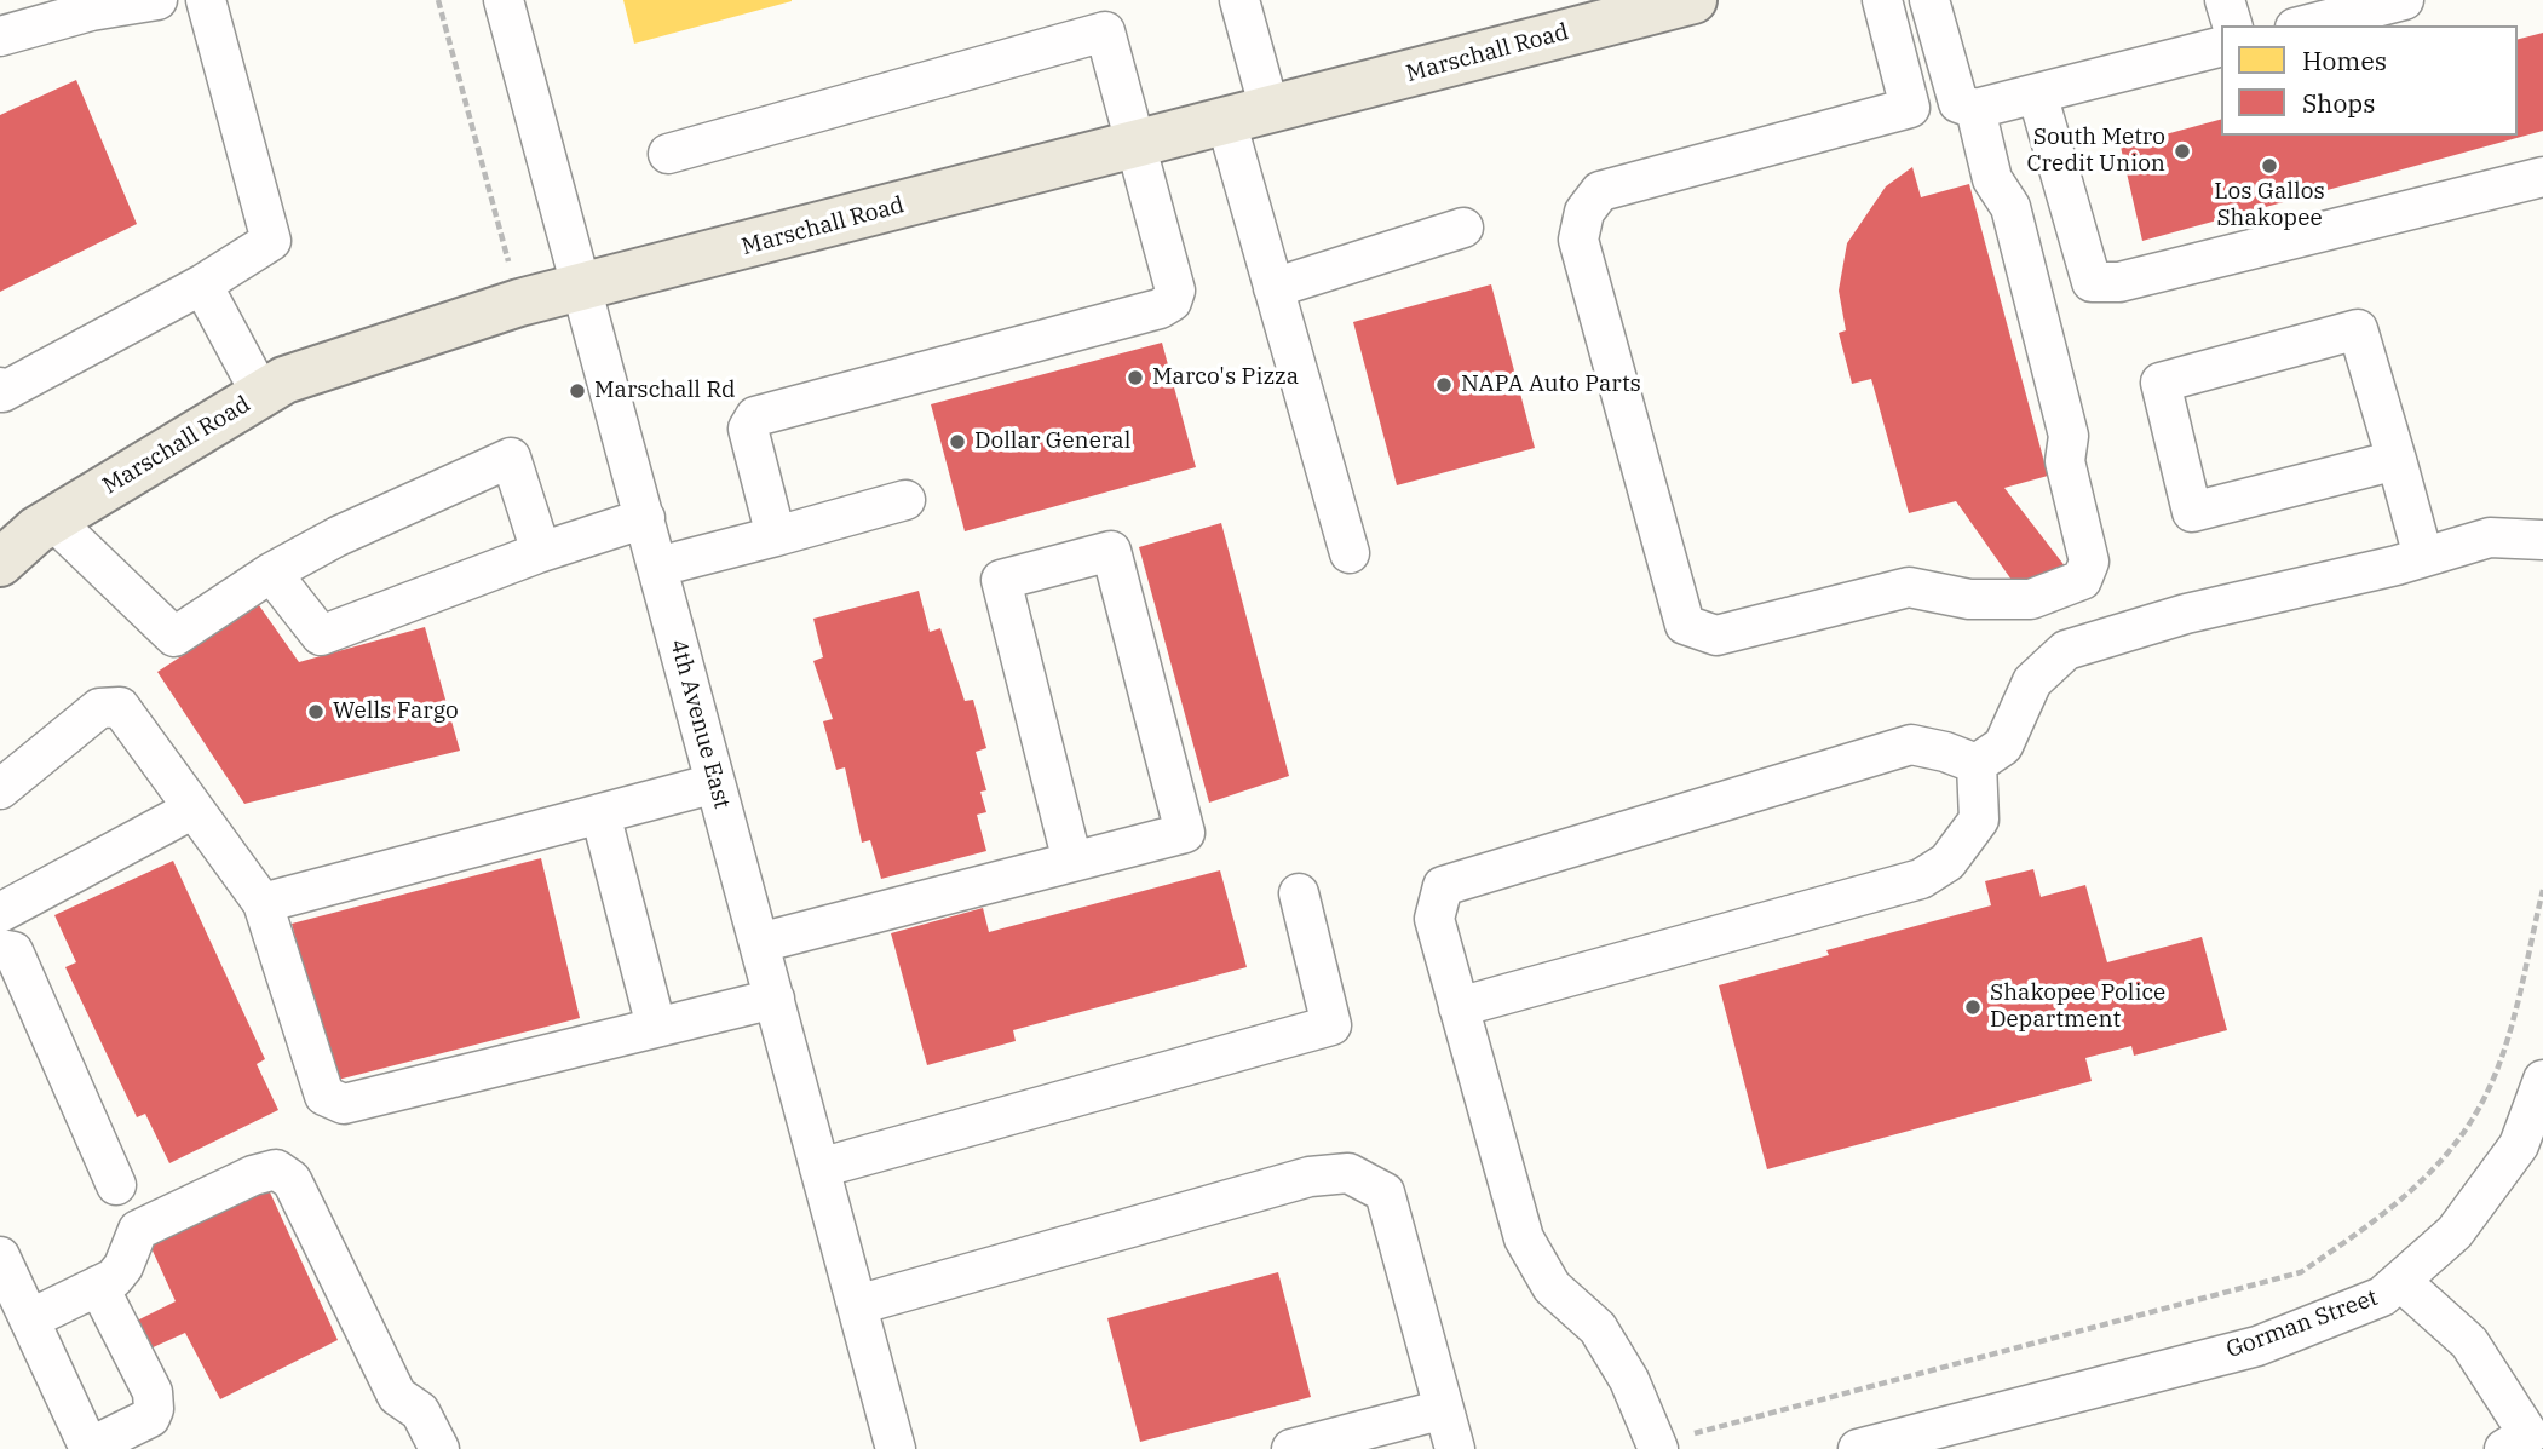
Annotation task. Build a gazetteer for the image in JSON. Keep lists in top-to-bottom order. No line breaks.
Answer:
{"streets":{"main road":["Marschall Road"],"street":["4th Avenue East","Gorman Street"]},"crossings":[["Marschall Road","4th Avenue East"]],"places":["South Metro Credit Union","Los Gallos Shakopee","Marco's Pizza","NAPA Auto Parts","Marschall Rd","Dollar General","Wells Fargo","Shakopee Police Department"],"legend":["Homes","Shops"]}
